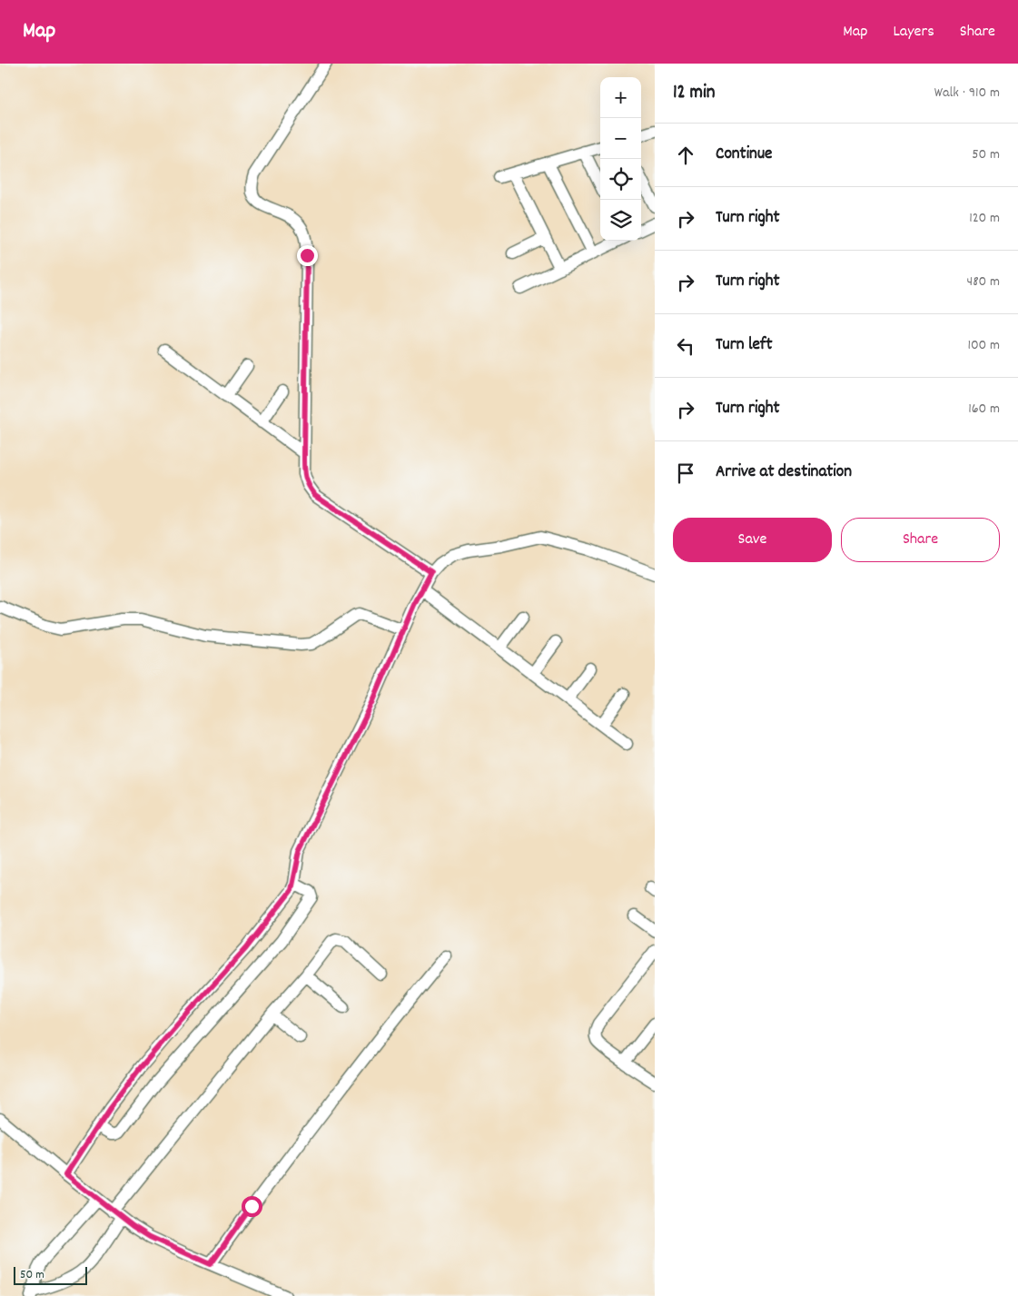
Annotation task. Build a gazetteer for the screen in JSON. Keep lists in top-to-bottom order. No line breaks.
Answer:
{"scale_bar":"50 m","page":{"header":"Map","nav":["Map","Layers","Share"],"heading":["12 min","Walk · 910 m"],"map_buttons":["+","−"],"list":[["Continue","50 m"],["Turn right","120 m"],["Turn right","480 m"],["Turn left","100 m"],["Turn right","160 m"],"Arrive at destination"],"buttons":["Save","Share"],"scale":"50 m"}}
